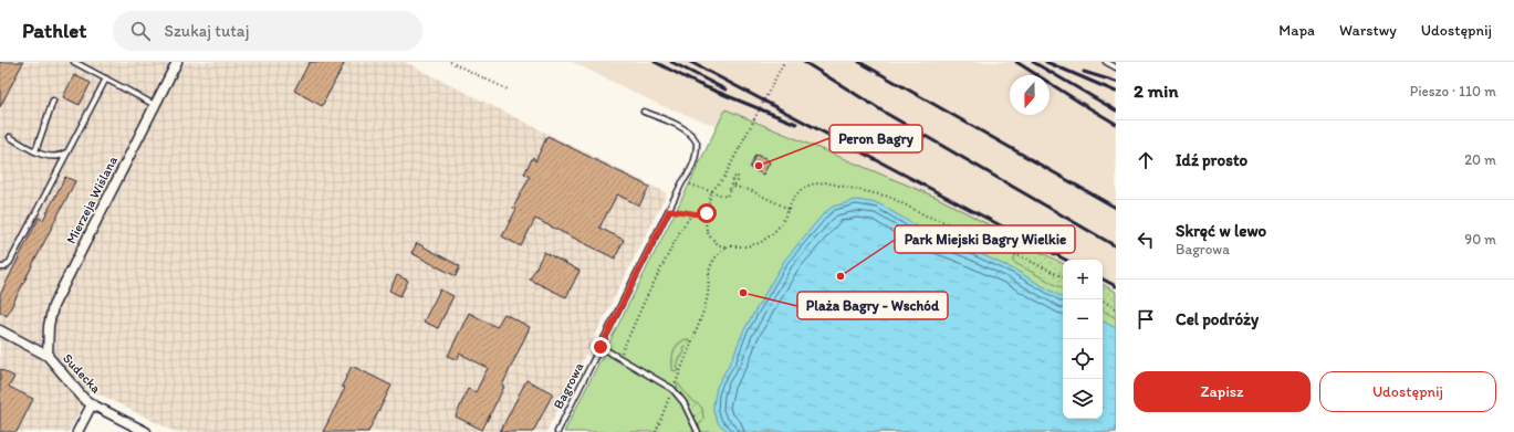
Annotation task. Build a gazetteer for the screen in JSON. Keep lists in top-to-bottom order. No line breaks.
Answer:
{"streets":{"street":["Mierzeja Wiślana","Sudecka"],"lane":["Bagrowa"]},"crossings":[["Mierzeja Wiślana","Sudecka"]],"places":["Peron Bagry","Park Miejski Bagry Wielkie","Plaża Bagry - Wschód"],"north":"bottom","page":{"header":"Pathlet","search":"Szukaj tutaj","nav":["Mapa","Warstwy","Udostępnij"],"heading":["2 min","Pieszo · 110 m"],"list":[["Idź prosto","20 m"],["Skręć w lewo","Bagrowa","90 m"],"Cel podróży"],"map_buttons":["+","−"],"buttons":["Zapisz","Udostępnij"]}}
